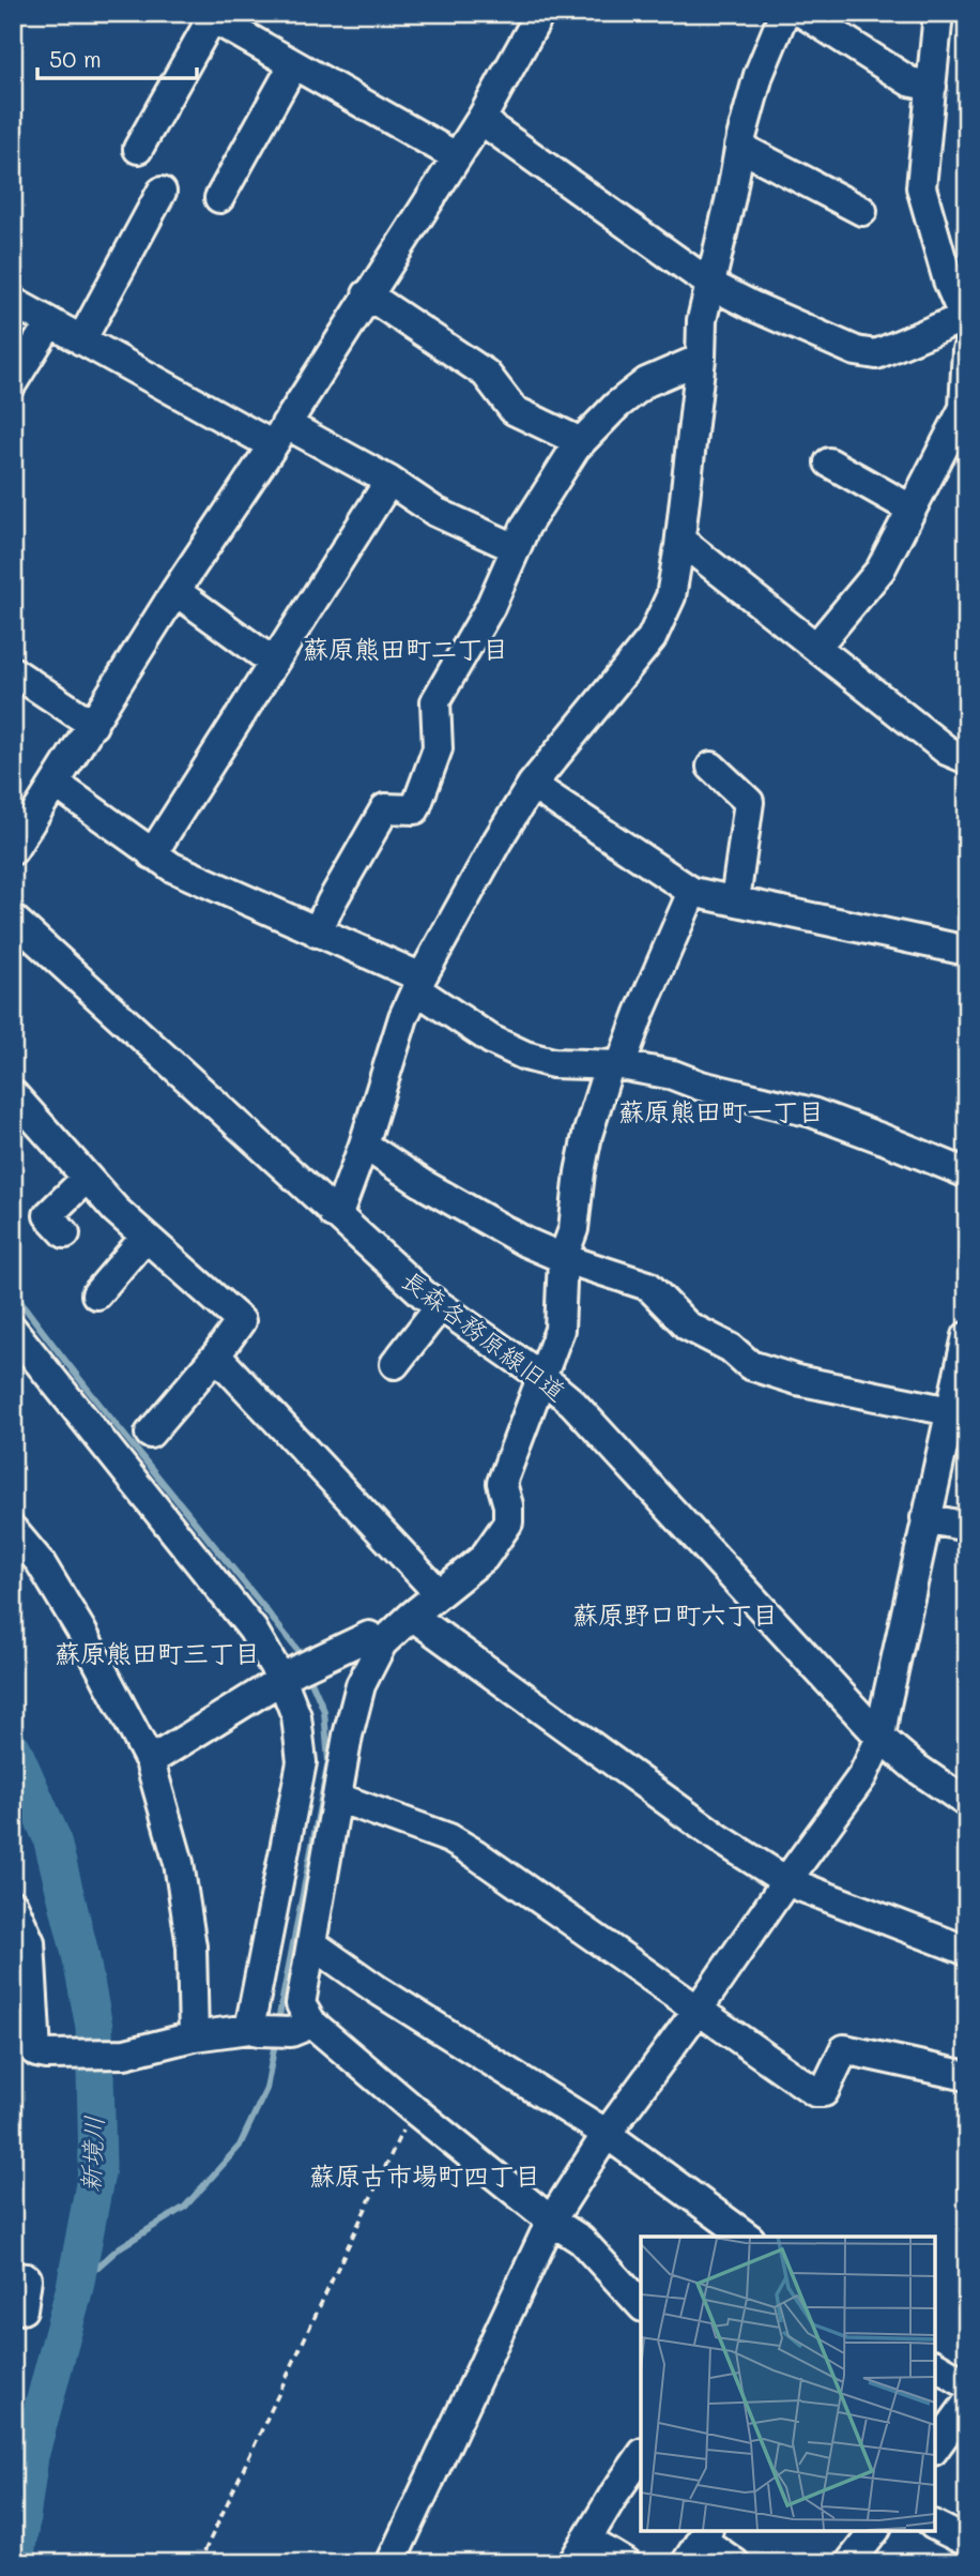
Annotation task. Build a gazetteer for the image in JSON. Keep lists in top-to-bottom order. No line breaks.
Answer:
{"streets":{"street":["長森各務原線旧道"]},"districts":["蘇原熊田町二丁目","蘇原熊田町一丁目","蘇原野口町六丁目","蘇原熊田町三丁目","蘇原古市場町四丁目"],"water":["新境川"],"scale_bar":"50 m"}
